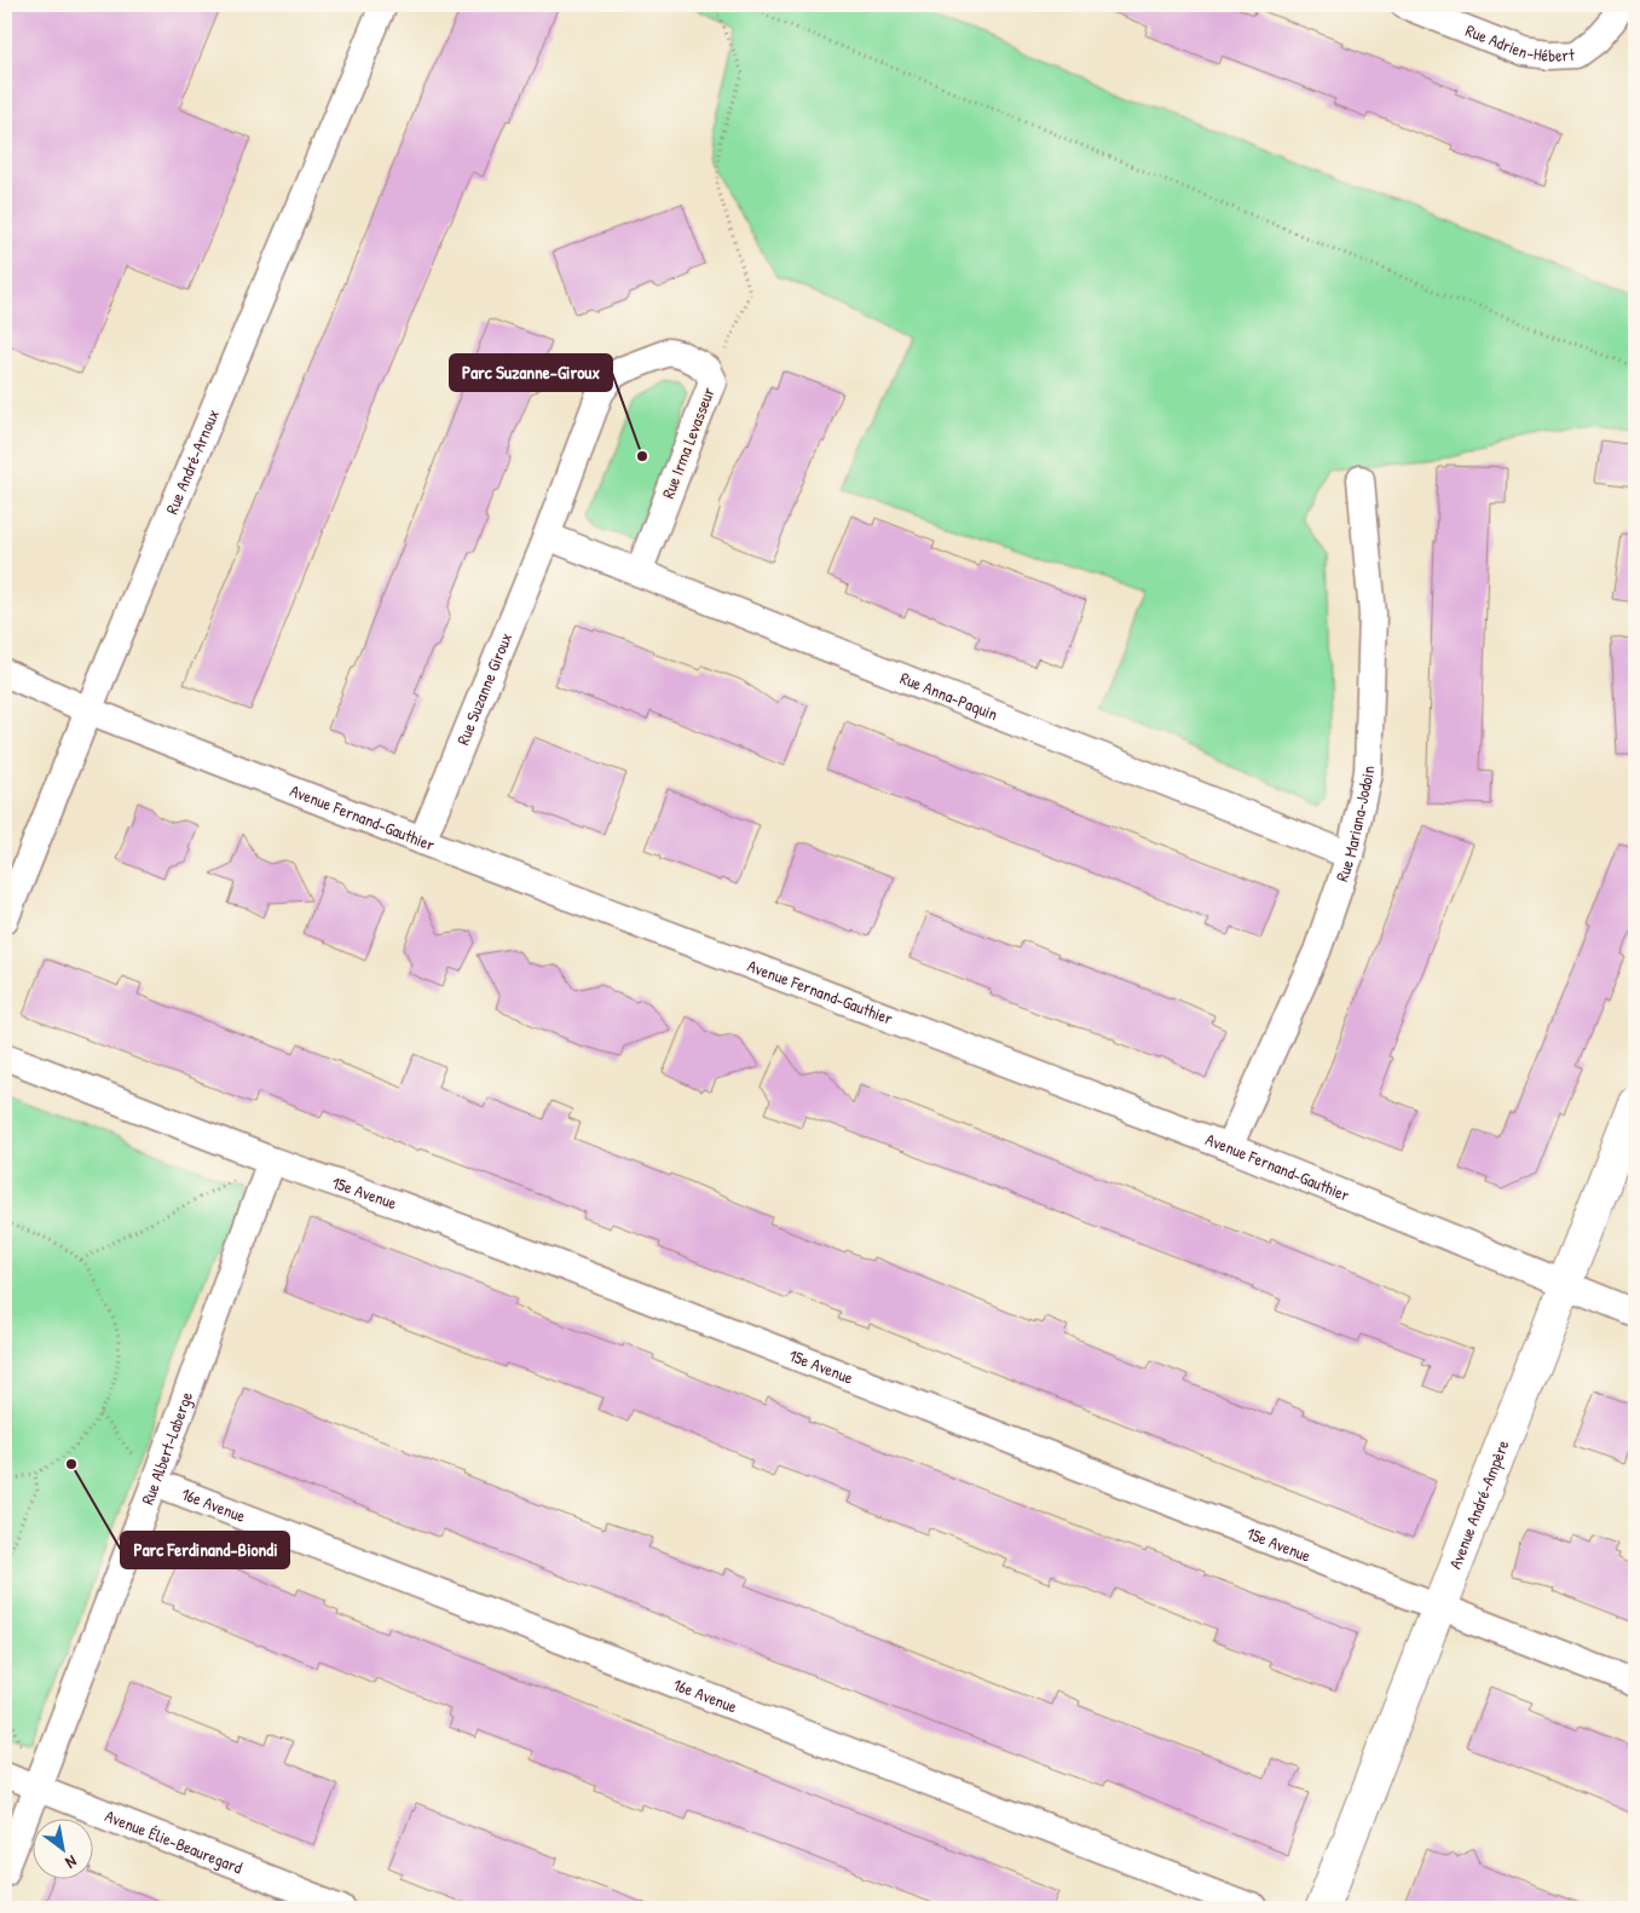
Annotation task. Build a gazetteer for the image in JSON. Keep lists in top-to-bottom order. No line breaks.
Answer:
{"streets":{"street":["Rue Adrien-Hébert","Rue Irma Levasseur","Rue André-Arnoux","Rue Suzanne Giroux","Rue Anna-Paquin","Avenue Fernand-Gauthier","Rue Mariana-Jodoin","15e Avenue","Rue Albert-Laberge","16e Avenue","Avenue André-Ampère","Avenue Élie-Beauregard"]},"crossings":[["Rue Irma Levasseur","Rue Suzanne Giroux"],["Rue Irma Levasseur","Rue Anna-Paquin"],["Rue André-Arnoux","Avenue Fernand-Gauthier"],["Rue Suzanne Giroux","Rue Anna-Paquin"],["Rue Suzanne Giroux","Avenue Fernand-Gauthier"],["Rue Anna-Paquin","Rue Mariana-Jodoin"],["Avenue Fernand-Gauthier","Rue Mariana-Jodoin"],["Avenue Fernand-Gauthier","Avenue André-Ampère"],["15e Avenue","Rue Albert-Laberge"],["15e Avenue","Avenue André-Ampère"],["Rue Albert-Laberge","16e Avenue"],["Rue Albert-Laberge","Avenue Élie-Beauregard"]],"places":["Parc Suzanne-Giroux","Parc Ferdinand-Biondi"],"north":"bottom right"}
